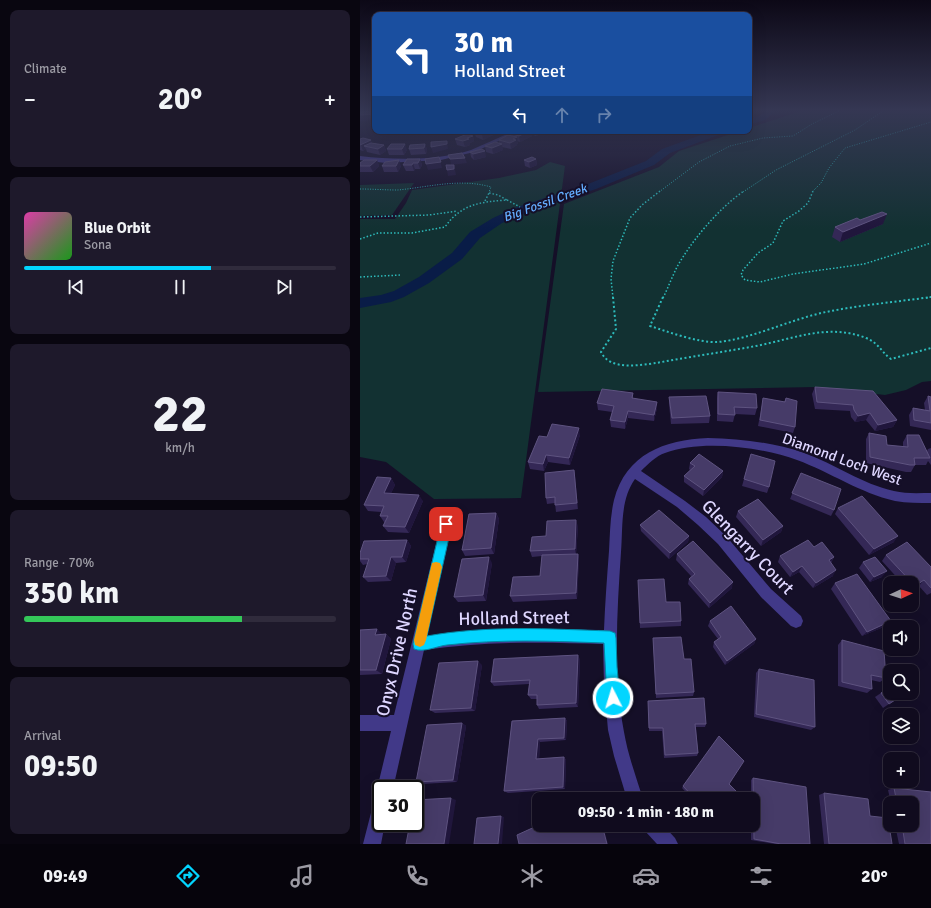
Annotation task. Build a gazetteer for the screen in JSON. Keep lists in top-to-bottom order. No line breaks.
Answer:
{"streets":{"street":["Diamond Loch West","Glengarry Court","Holland Street","Onyx Drive North"]},"crossings":[["Diamond Loch West","Glengarry Court"],["Diamond Loch West","Holland Street"],["Holland Street","Onyx Drive North"]],"water":["Big Fossil Creek"],"north":"right","page":{"tile":["Climate",["22","km/h"],["Range · 70%","350 km"],["Arrival","09:50"]],"turn":["30 m","Holland Street"],"heat":["−","20°","+"],"song":["Blue Orbit","Sona"],"map_buttons":["+","−"],"limit":"30","trip":"09:50 · 1 min · 180 m","tabs":["09:49","20°"]}}
